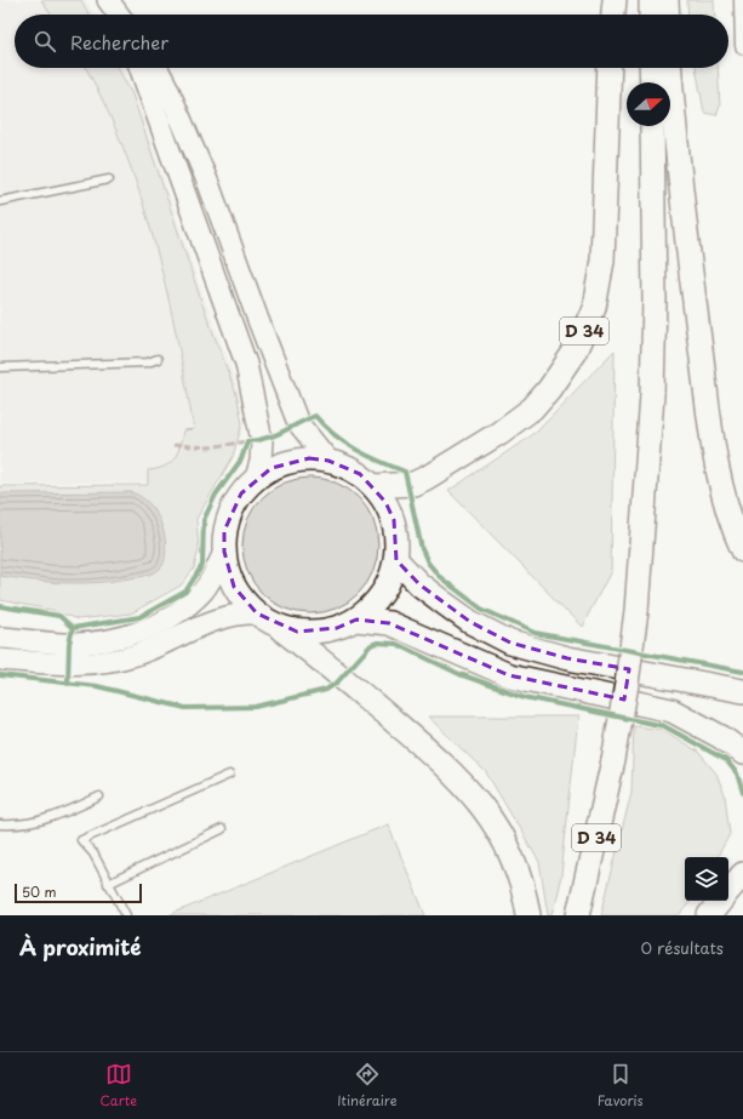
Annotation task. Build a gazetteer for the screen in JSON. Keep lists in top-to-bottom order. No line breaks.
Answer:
{"streets":{"main road":["D 34"]},"scale_bar":"50 m","north":"right","page":{"search":"Rechercher","scale":"50 m","heading":["À proximité","0 résultats"],"nav":["Carte","Itinéraire","Favoris"]}}
